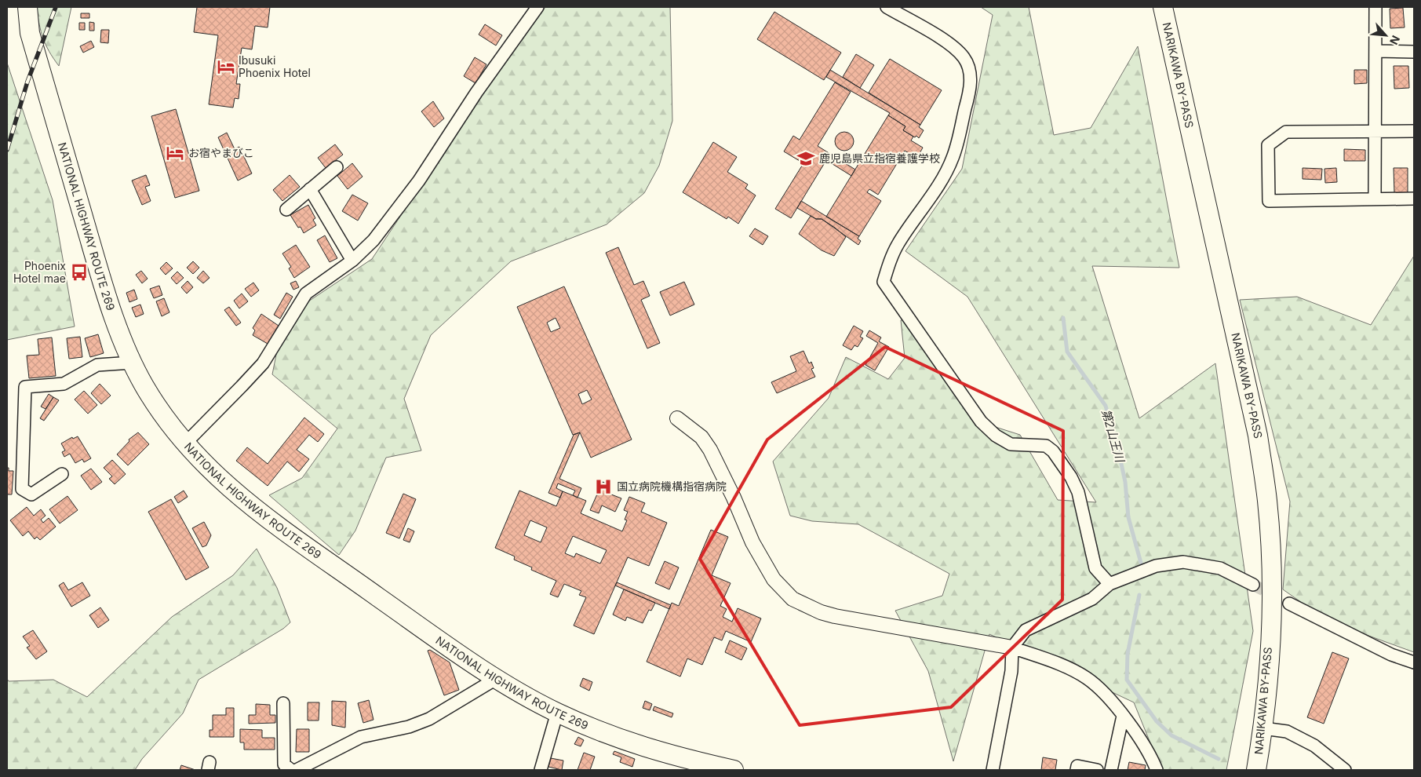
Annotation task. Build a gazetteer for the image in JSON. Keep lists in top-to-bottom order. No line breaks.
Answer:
{"streets":{"highway":["NARIKAWA BY-PASS","NATIONAL HIGHWAY ROUTE 269"]},"water":["第2山王川"],"places":{"hotel":["Ibusuki Phoenix Hotel","お宿やまびこ"],"school or university":["鹿児島県立指宿養護学校"],"bus stop":["Phoenix Hotel mae"],"hospital":["国立病院機構指宿病院"]},"north":"bottom right"}
